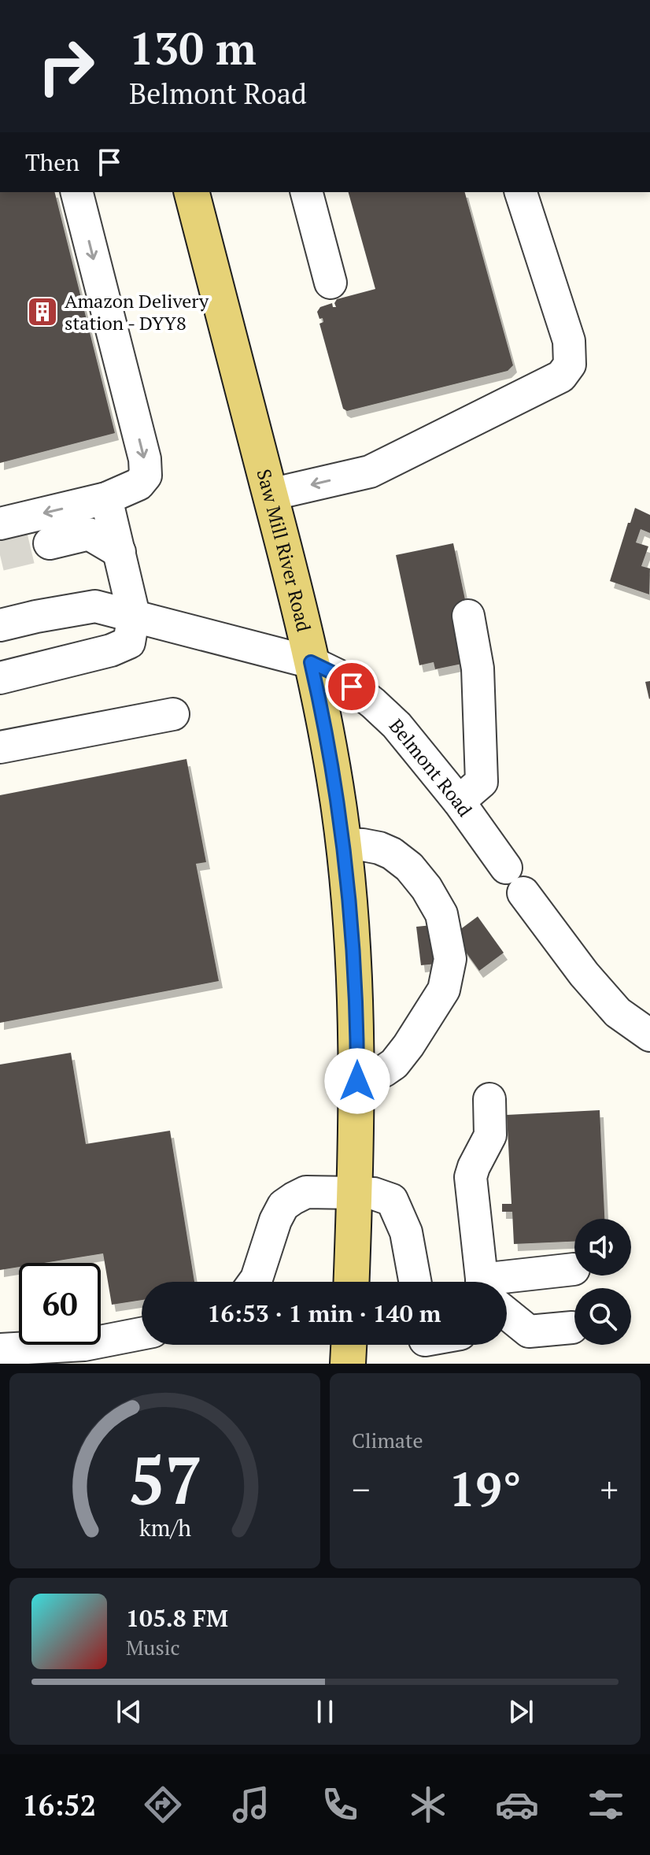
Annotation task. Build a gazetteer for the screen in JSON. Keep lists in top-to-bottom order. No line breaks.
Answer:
{"streets":{"main road":["Saw Mill River Road"],"street":["Belmont Road"]},"crossings":[["Saw Mill River Road","Belmont Road"]],"places":{"building":["Amazon Delivery station - DYY8"]},"page":{"turn":["130 m","Belmont Road"],"then":"Then","limit":"60","trip":"16:53 · 1 min · 140 m","tile":"Climate","heat":["−","19°","+"],"song":["105.8 FM","Music"],"tabs":"16:52","gauge":["57","km/h"]}}
